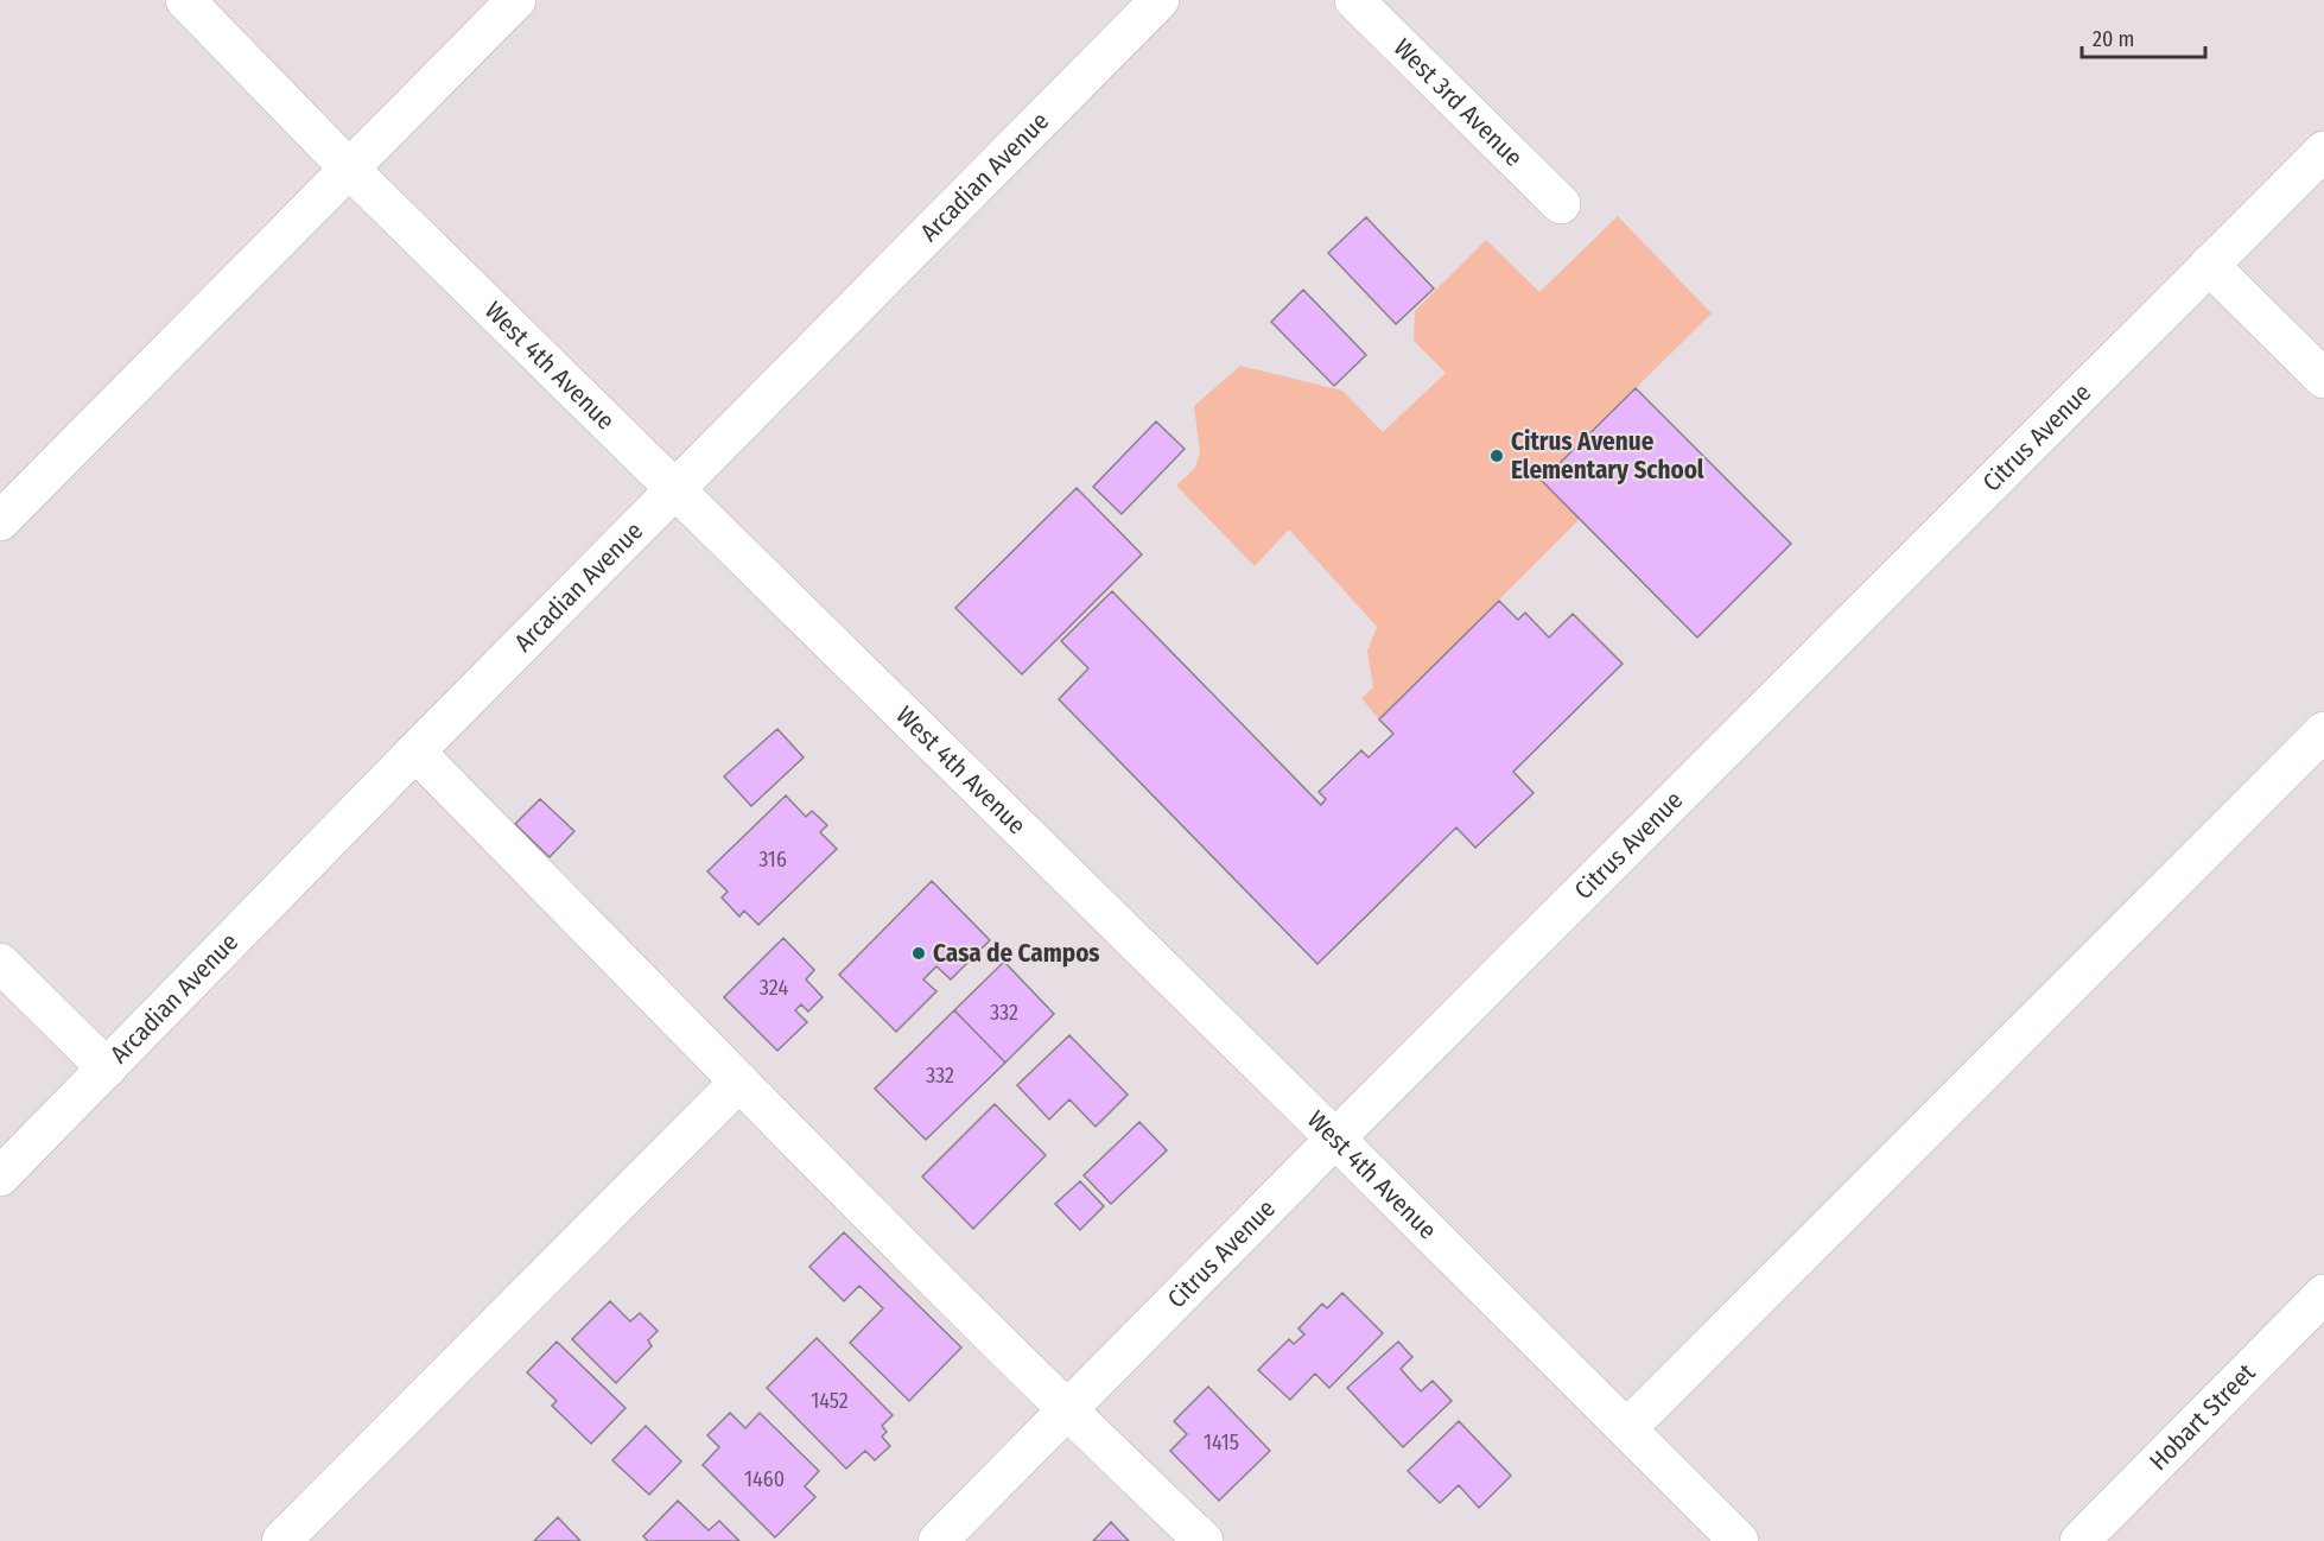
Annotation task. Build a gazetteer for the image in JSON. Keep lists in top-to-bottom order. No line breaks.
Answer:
{"streets":{"street":["West 3rd Avenue","Arcadian Avenue","West 4th Avenue","Citrus Avenue","Hobart Street"]},"crossings":[["Arcadian Avenue","West 4th Avenue"],["West 4th Avenue","Citrus Avenue"]],"places":["Citrus Avenue Elementary School","Casa de Campos"],"house_numbers":["316","324","332","332","1452","1415","1460"],"scale_bar":"20 m"}
